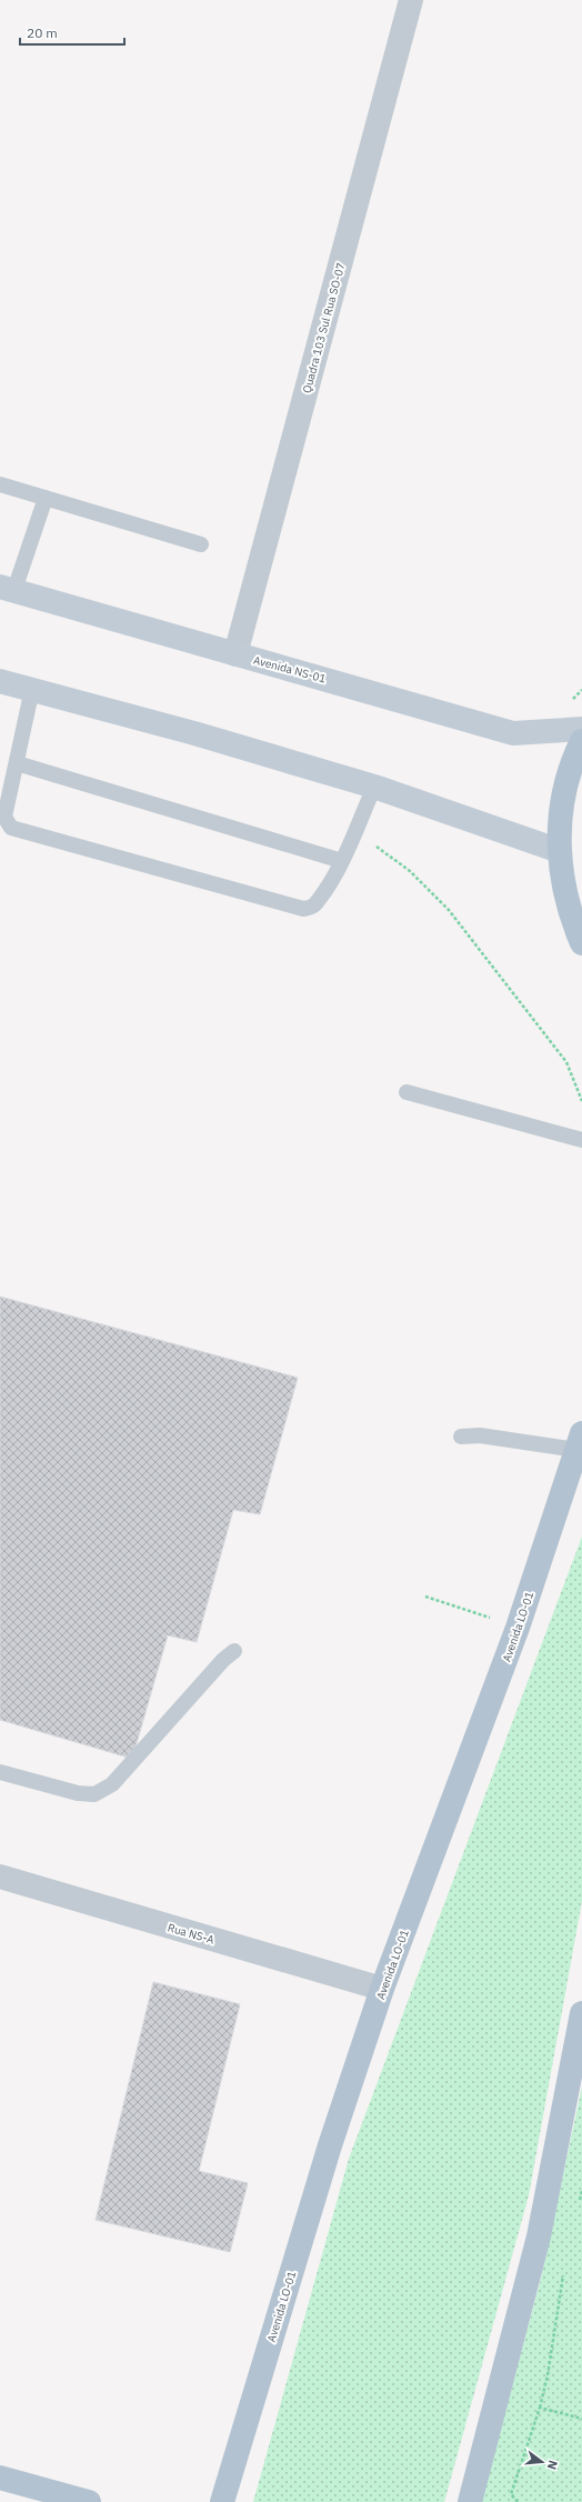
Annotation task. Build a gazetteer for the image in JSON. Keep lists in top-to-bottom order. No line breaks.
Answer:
{"streets":{"main road":["Avenida LO-01"],"street":["Quadra 103 Sul Rua SO-07","Avenida NS-01","Rua NS-A"]},"crossings":[["Quadra 103 Sul Rua SO-07","Avenida NS-01"],["Avenida LO-01","Rua NS-A"]],"scale_bar":"20 m","north":"right"}
